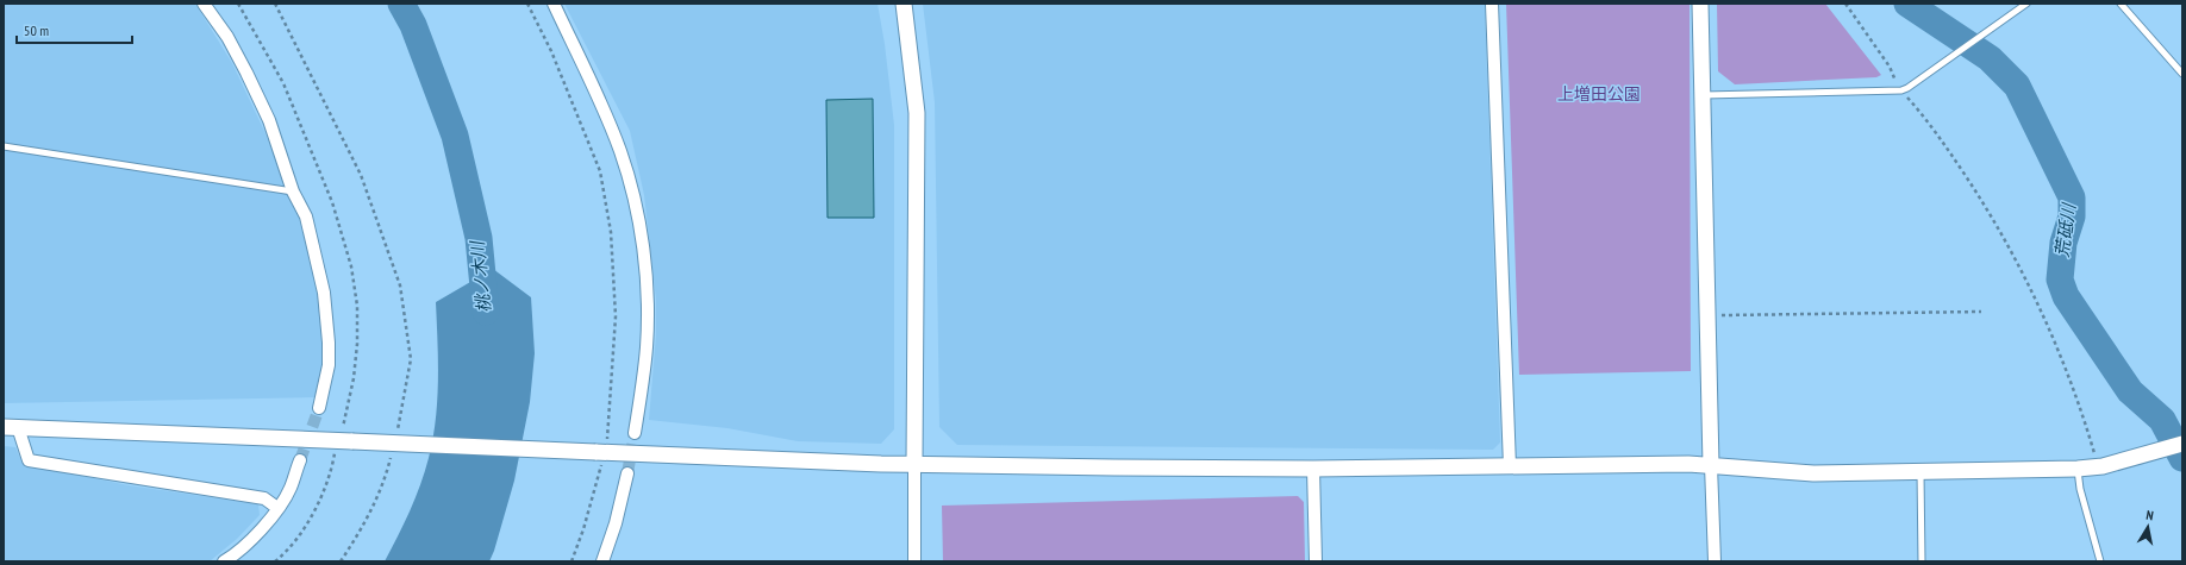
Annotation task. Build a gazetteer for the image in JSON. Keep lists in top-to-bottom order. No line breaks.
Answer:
{"water":["荒砥川","桃ノ木川"],"parks":["上増田公園"],"scale_bar":"50 m","north":"top"}
